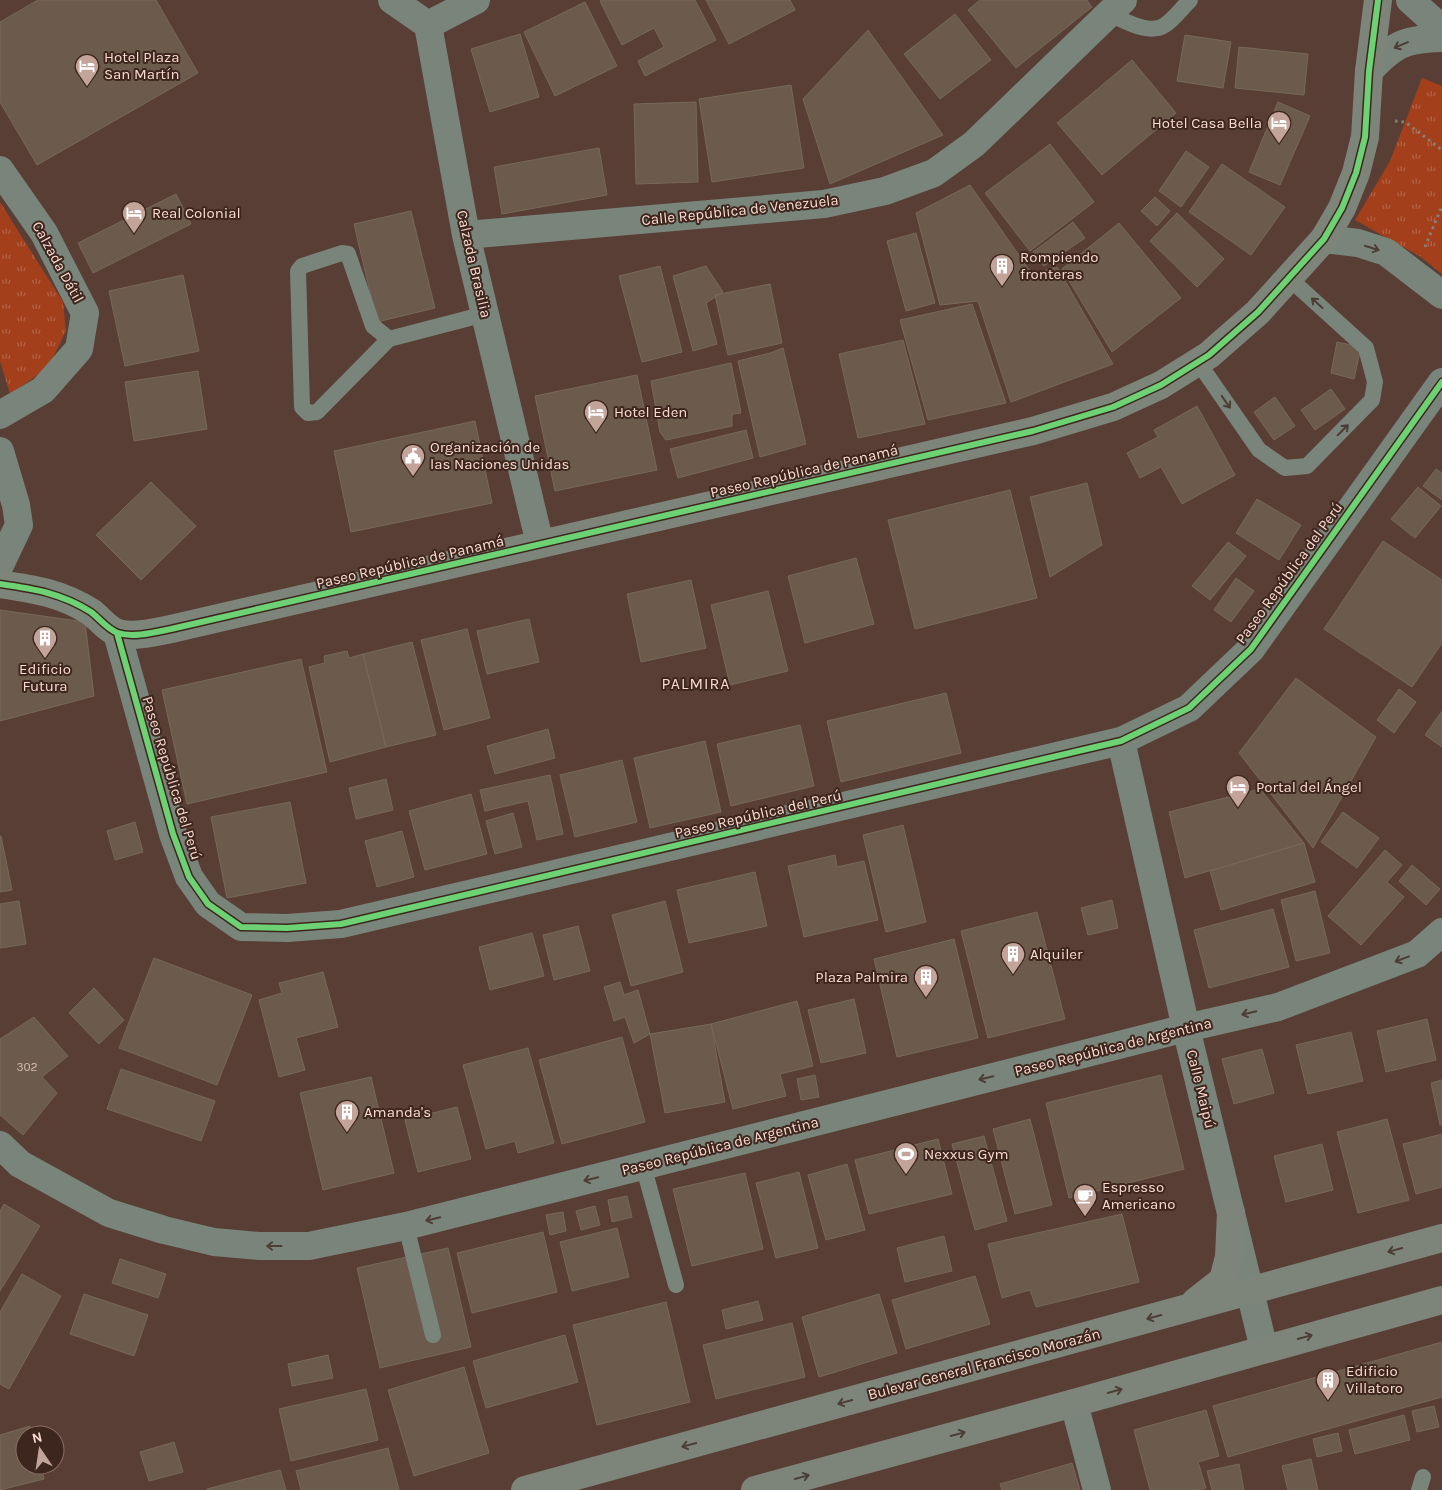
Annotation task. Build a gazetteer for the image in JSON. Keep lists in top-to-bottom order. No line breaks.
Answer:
{"streets":{"main road":["Paseo República de Panamá","Bulevar General Francisco Morazán"],"street":["Calle República de Venezuela","Calzada Dátil","Calzada Brasilia","Paseo República del Perú","Paseo República de Argentina","Calle Maipú"]},"crossings":[["Calle República de Venezuela","Calzada Brasilia"],["Calzada Brasilia","Paseo República de Panamá"],["Paseo República de Panamá","Paseo República del Perú"],["Paseo República del Perú","Calle Maipú"],["Paseo República de Argentina","Calle Maipú"],["Calle Maipú","Bulevar General Francisco Morazán"]],"one_way":["Paseo República de Argentina"],"districts":["PALMIRA"],"places":{"hotel":["Hotel Plaza San Martín","Hotel Casa Bella","Real Colonial","Hotel Eden","Portal del Ángel"],"building":["Rompiendo fronteras","Edificio Futura","Alquiler","Plaza Palmira","Amanda's","Edificio Villatoro"],"public building":["Organización de las Naciones Unidas"],"sports":["Nexxus Gym"],"cafe":["Espresso Americano"]},"house_numbers":["302"],"north":"top"}
